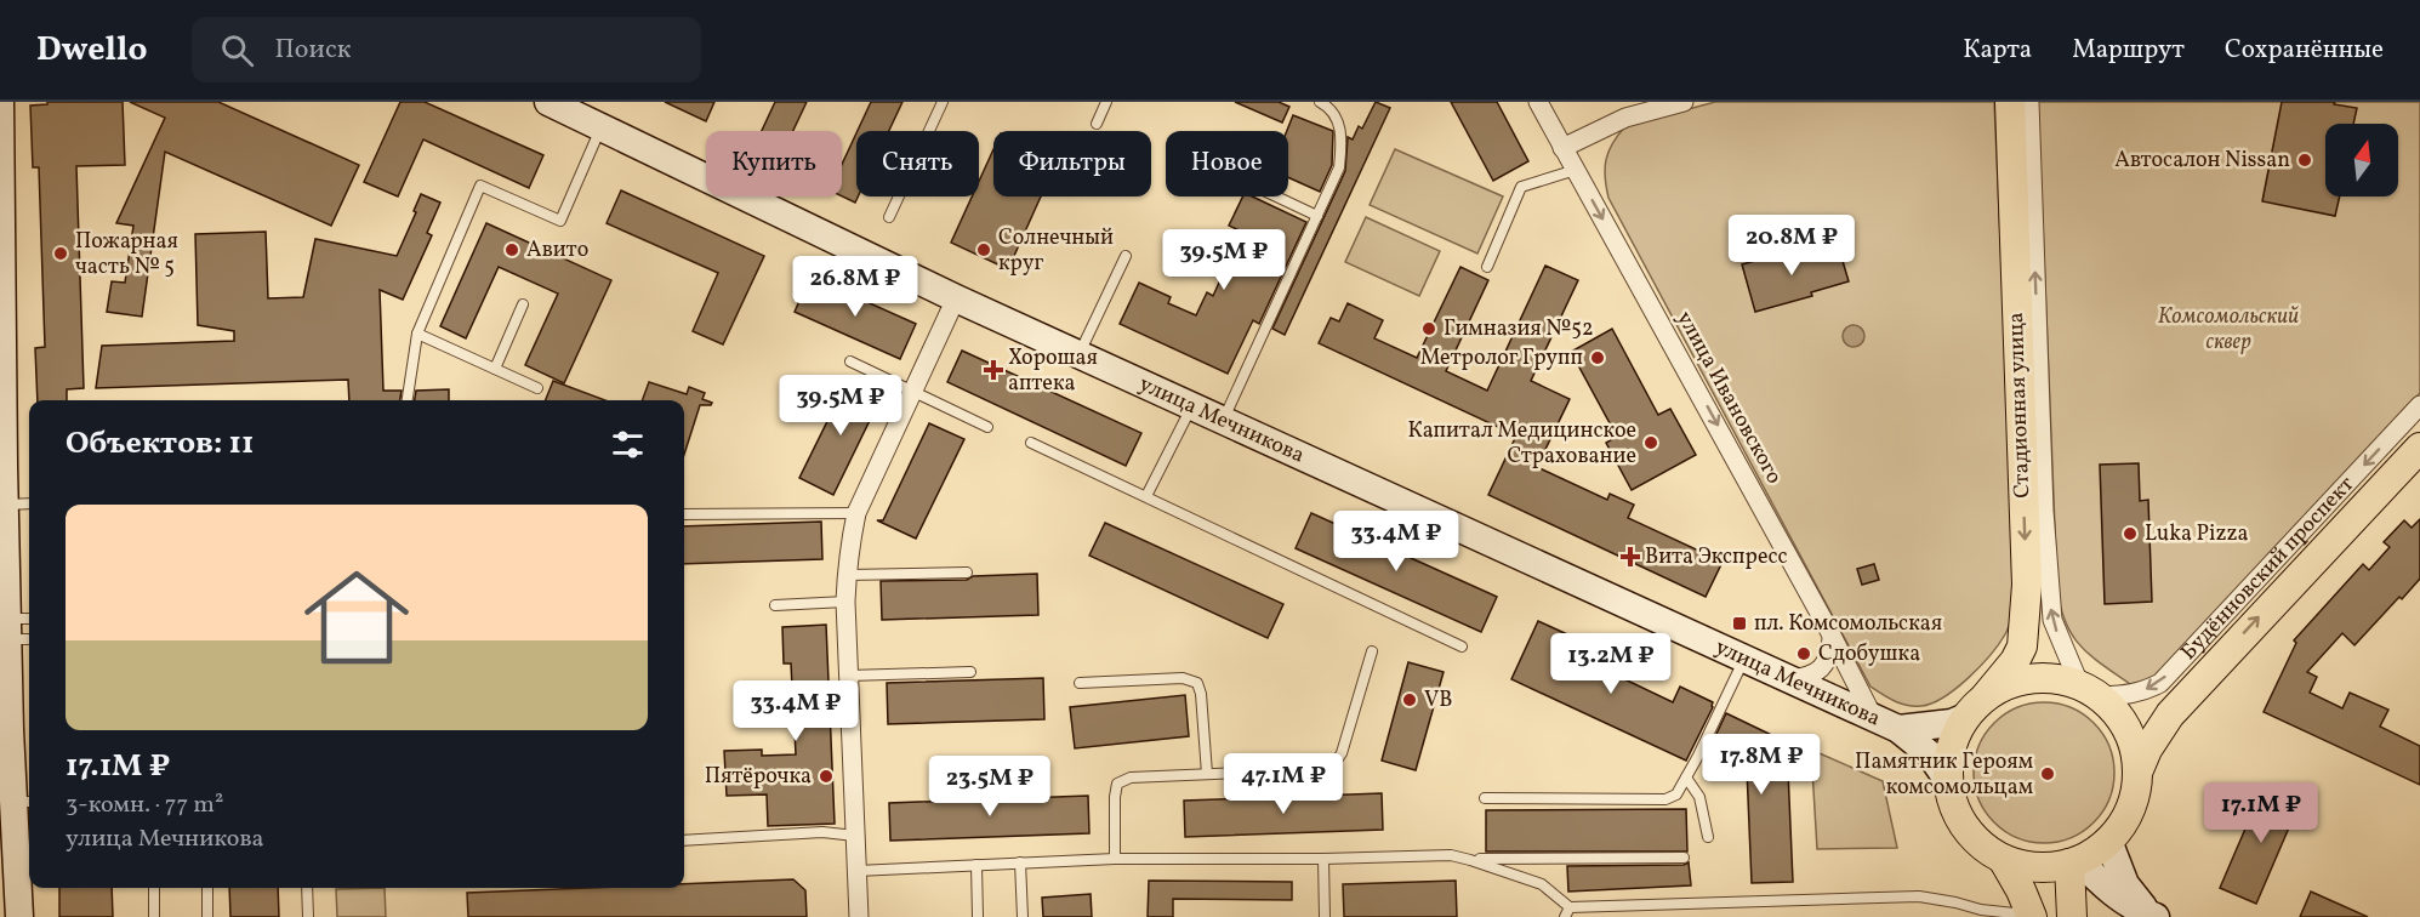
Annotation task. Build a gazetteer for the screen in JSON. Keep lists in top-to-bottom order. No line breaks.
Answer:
{"streets":{"main road":["Стадионная улица","улица Мечникова","Будённовский проспект"],"street":["улица Ивановского"]},"crossings":[["улица Ивановского","улица Мечникова"],["Стадионная улица","улица Мечникова"],["Стадионная улица","Будённовский проспект"],["улица Мечникова","Будённовский проспект"]],"one_way":["улица Ивановского"],"parks":["Комсомольский сквер"],"places":{"other":["Автосалон Nissan","Авито","Солнечный круг","Пожарная часть № 5","Гимназия №52","Метролог Групп","Капитал Медицинское Страхование","Luka Pizza","Сдобушка","VB","Памятник Героям комсомольцам","Пятёрочка"],"health":["Хорошая аптека","Вита Экспресс"],"transit":["пл. Комсомольская"]},"north":"top","page":{"header":"Dwello","search":"Поиск","nav":["Карта","Маршрут","Сохранённые"],"chip":["Купить","Снять","Фильтры","Новое"],"price":["20.8M ₽","39.5M ₽","26.8M ₽","39.5M ₽","33.4M ₽","13.2M ₽","33.4M ₽","17.8M ₽","47.1M ₽","23.5M ₽","17.1M ₽"],"heading":"Объектов: 11","list":[{"name":"17.1M ₽","note":"3-комн. · 77 m² · улица Мечникова"}]}}
